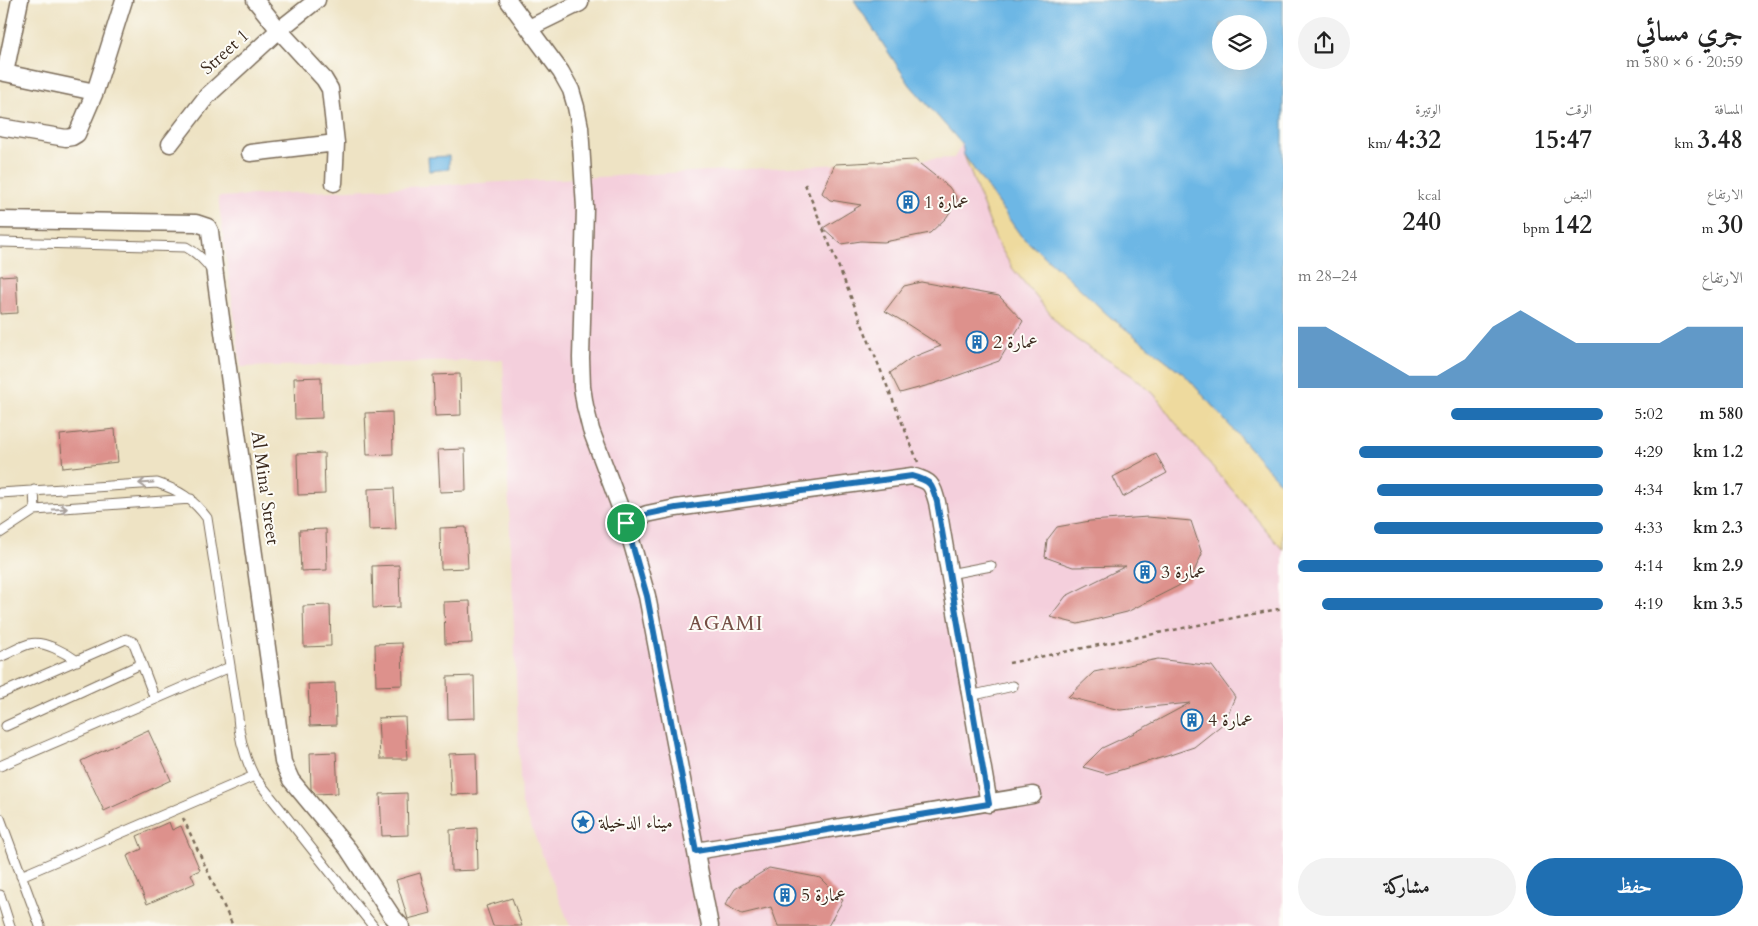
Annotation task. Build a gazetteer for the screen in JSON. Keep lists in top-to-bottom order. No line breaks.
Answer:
{"streets":{"street":["Street 1","Al Mina' Street"]},"districts":["AGAMI"],"places":{"building":["عمارة 1","عمارة 2","عمارة 3","عمارة 4","عمارة 5"],"place":["ميناء الدخيلة"]},"page":{"heading":["جري مسائي","20:59 · 6 × 580 m"],"stats":[["المسافة","3.48 km"],["الوقت","15:47"],["الوتيرة","4:32 /km"],["الارتفاع","30 m"],["النبض","142 bpm"],["kcal","240"]],"chart":["الارتفاع","24–28 m"],"list":[{"name":"580 m","note":"5:02"},{"name":"1.2 km","note":"4:29"},{"name":"1.7 km","note":"4:34"},{"name":"2.3 km","note":"4:33"},{"name":"2.9 km","note":"4:14"},{"name":"3.5 km","note":"4:19"}],"buttons":["حفظ","مشاركة"]}}
